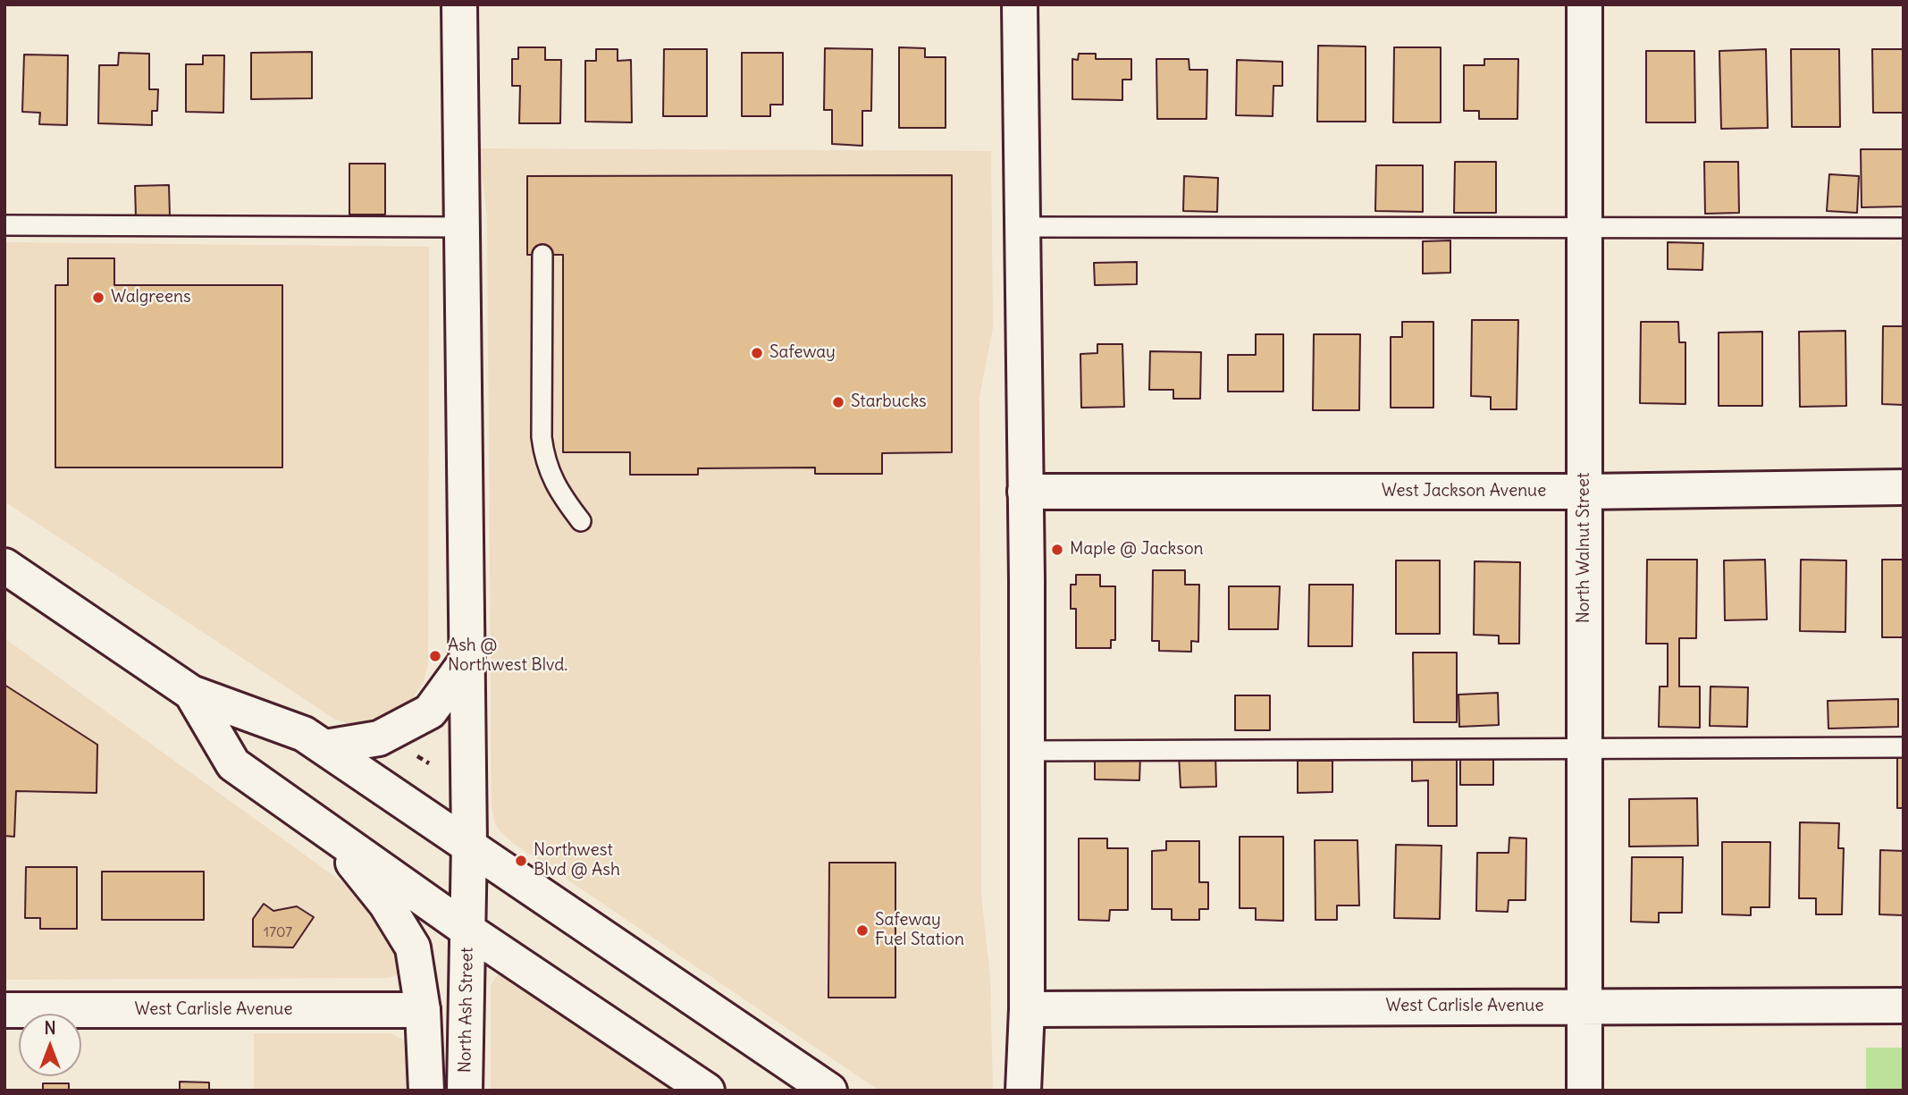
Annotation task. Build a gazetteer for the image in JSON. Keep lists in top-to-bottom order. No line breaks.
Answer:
{"streets":{"main road":["West Jackson Avenue","North Walnut Street","West Carlisle Avenue","North Ash Street"]},"crossings":[["West Jackson Avenue","North Walnut Street"],["North Walnut Street","West Carlisle Avenue"]],"places":["Walgreens","Safeway","Starbucks","Maple @ Jackson","Ash @ Northwest Blvd.","Northwest Blvd @ Ash","Safeway Fuel Station"],"house_numbers":["1707"],"north":"top"}
